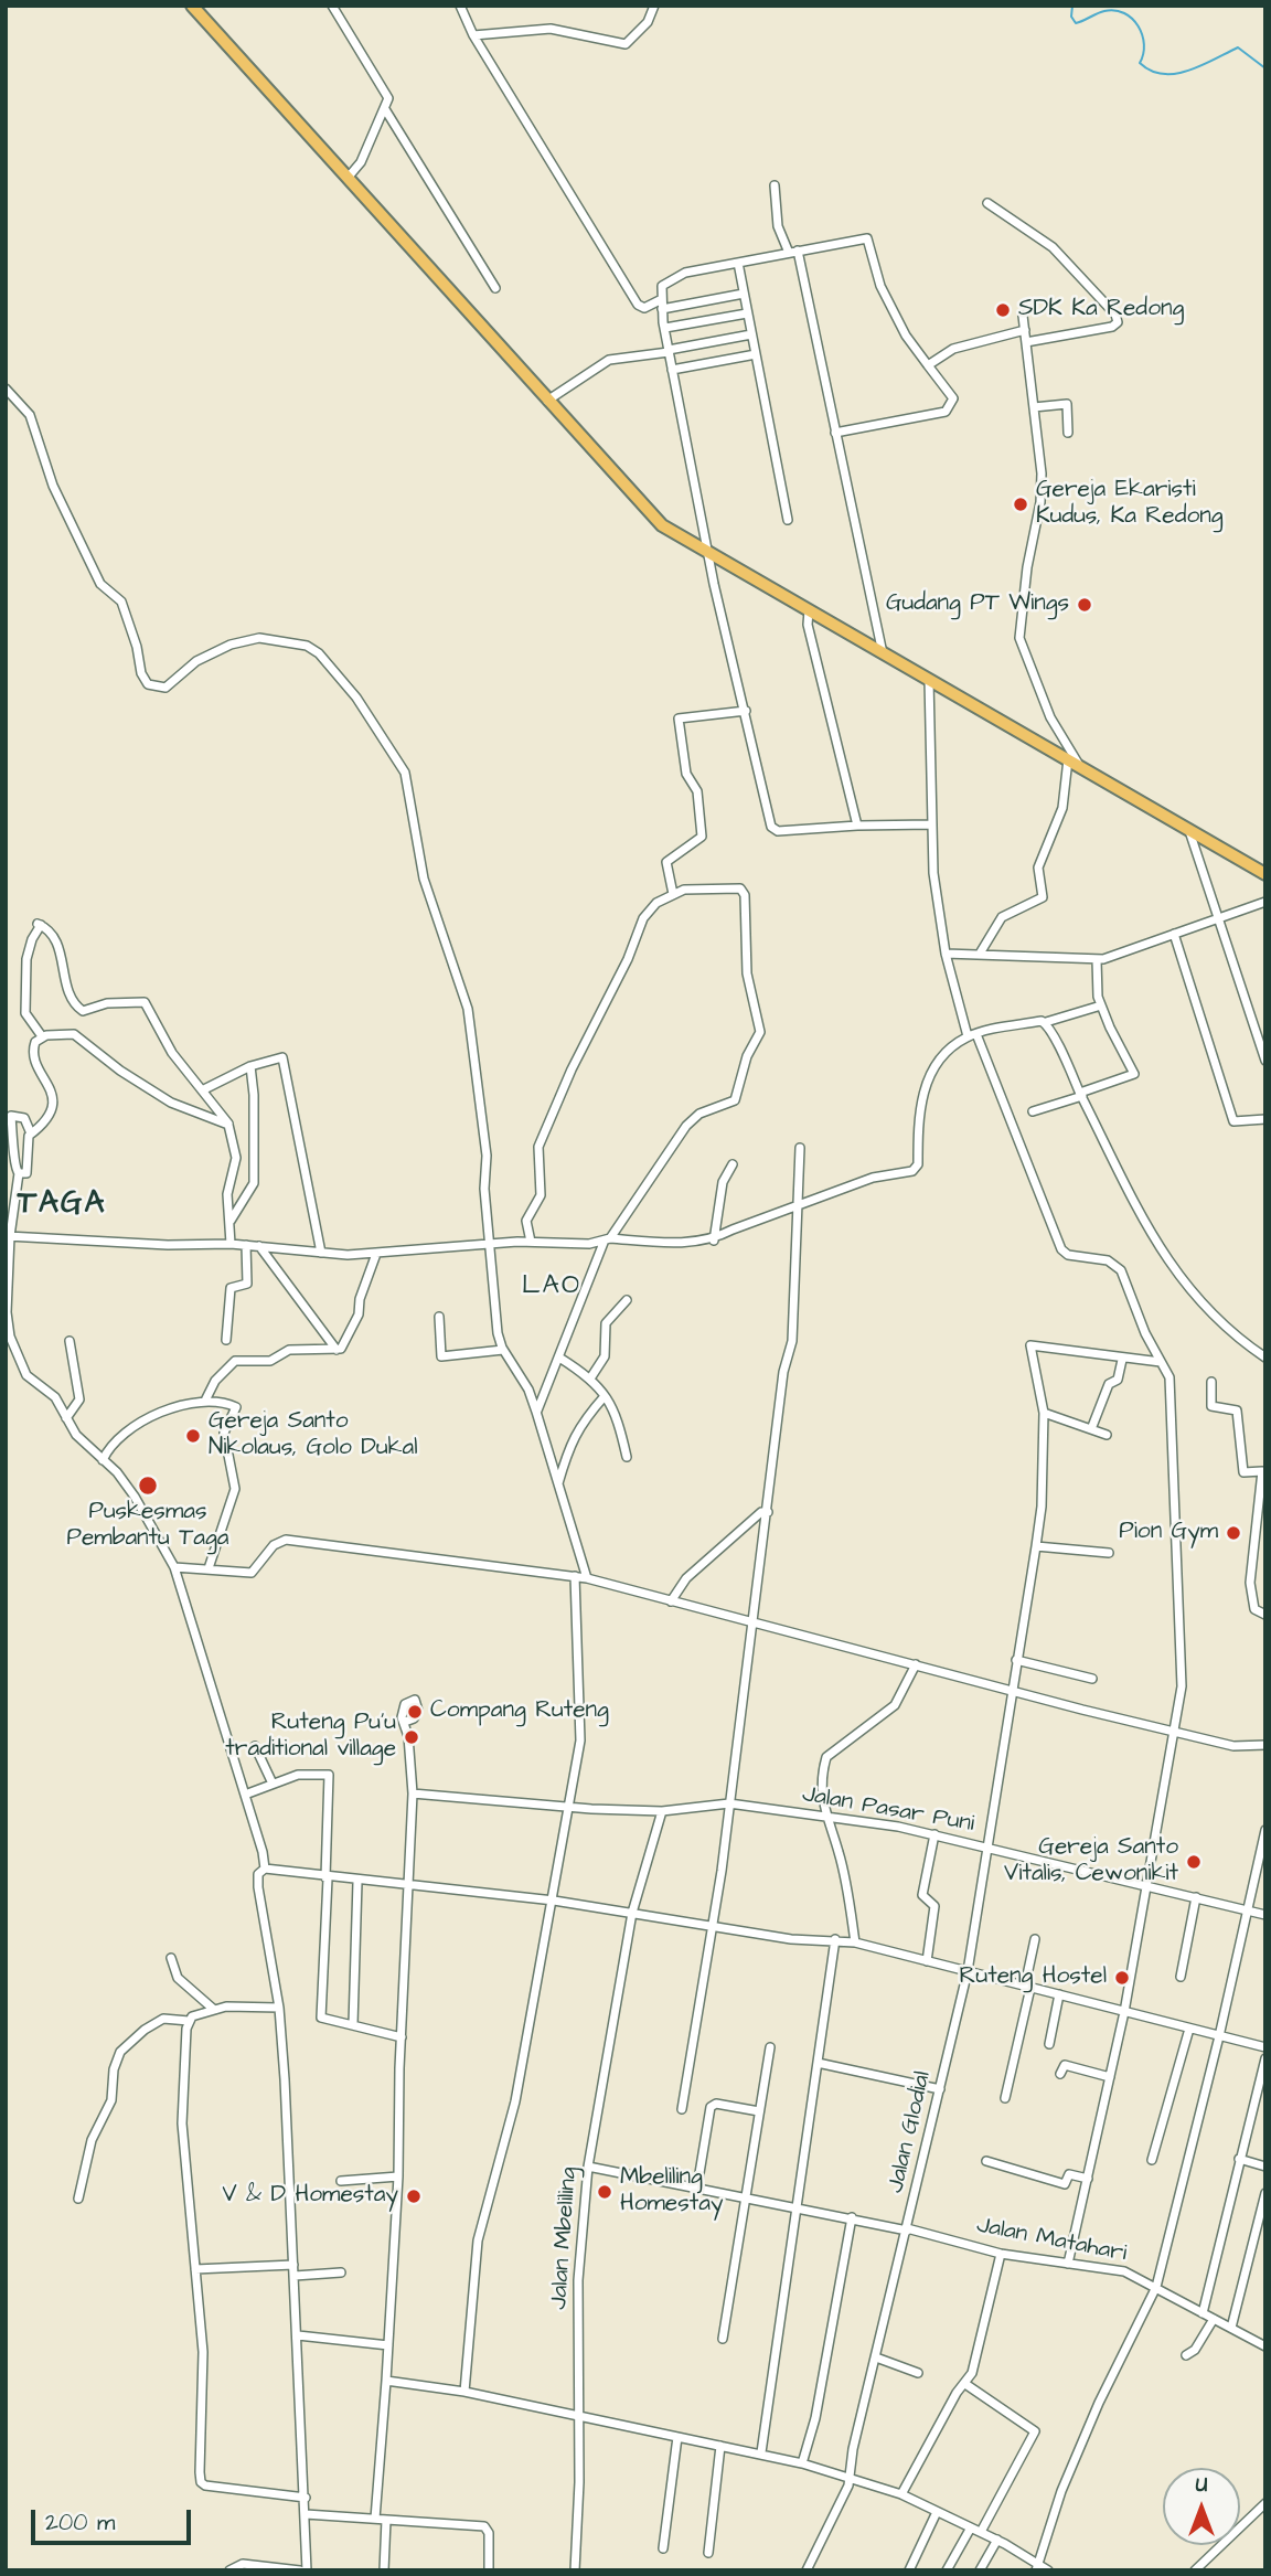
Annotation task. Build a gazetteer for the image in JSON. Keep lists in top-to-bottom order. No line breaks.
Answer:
{"streets":{"street":["Jalan Pasar Puni","Jalan Glodial","Jalan Mbeliling","Jalan Matahari"]},"crossings":[["Jalan Pasar Puni","Jalan Glodial"],["Jalan Pasar Puni","Jalan Mbeliling"],["Jalan Glodial","Jalan Matahari"],["Jalan Mbeliling","Jalan Matahari"]],"districts":["TAGA","LAO"],"places":["SDK Ka Redong","Gereja Ekaristi Kudus, Ka Redong","Gudang PT Wings","Gereja Santo Nikolaus, Golo Dukal","Puskesmas Pembantu Taga","Pion Gym","Compang Ruteng","Ruteng Pu'u traditional village","Gereja Santo Vitalis, Cewonikit","Ruteng Hostel","Mbeliling Homestay","V & D Homestay"],"scale_bar":"200 m","north":"top"}
